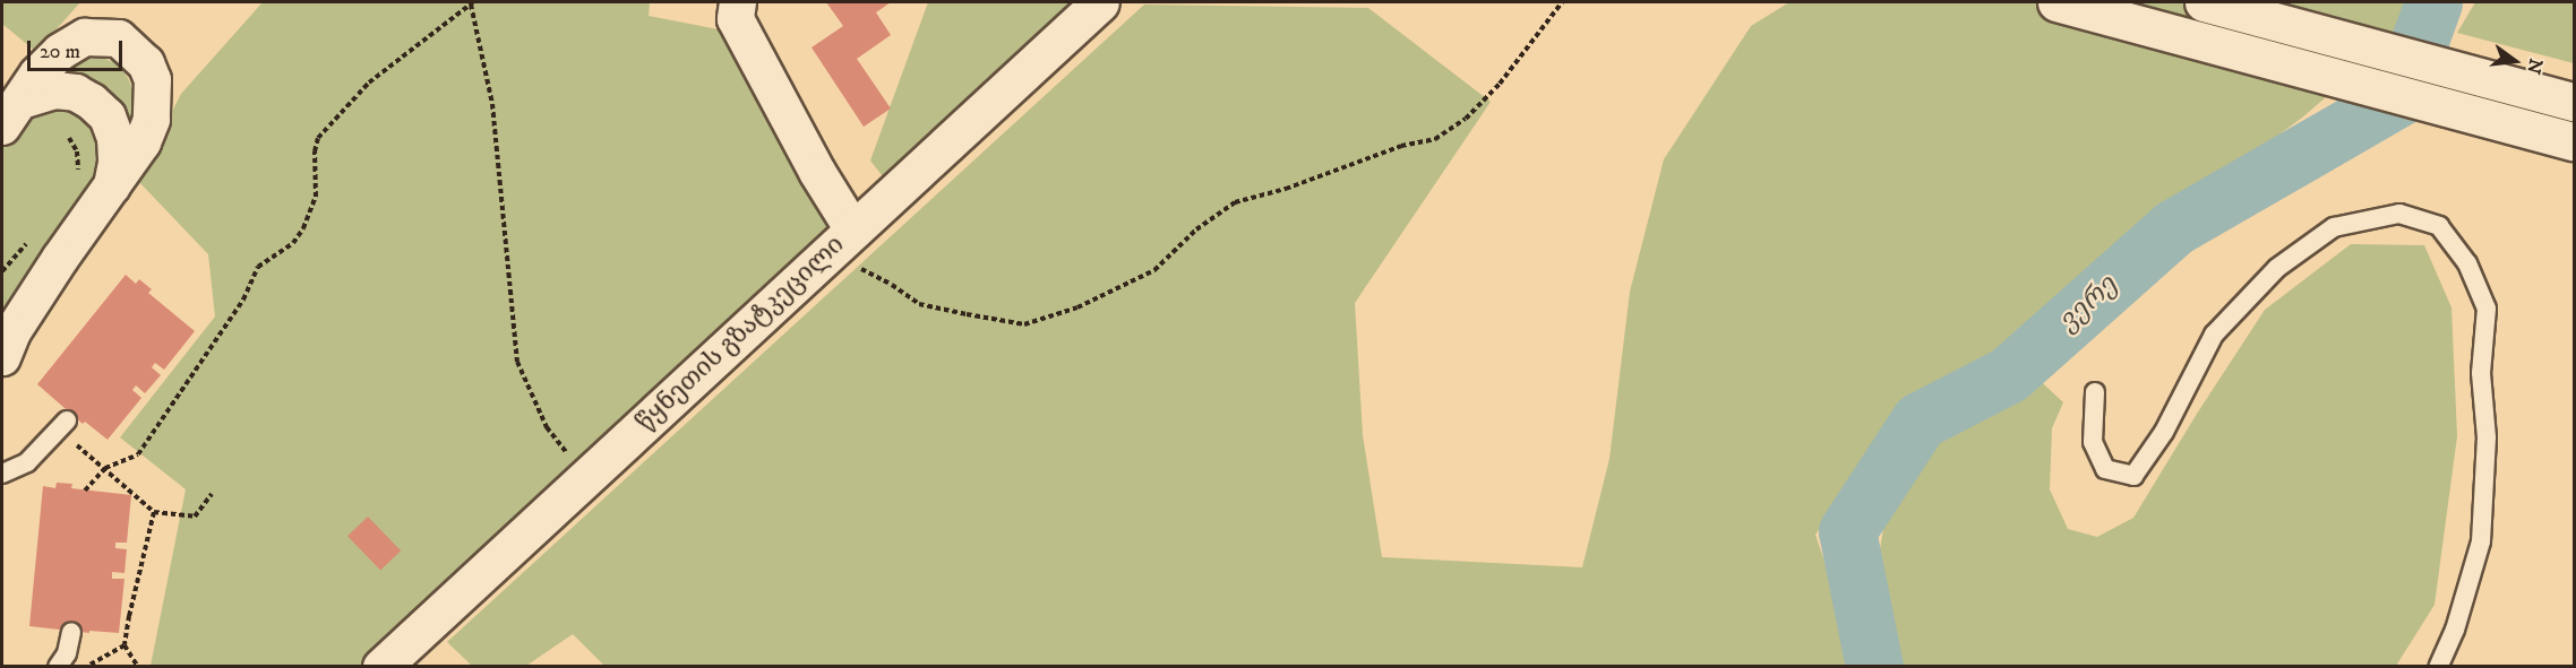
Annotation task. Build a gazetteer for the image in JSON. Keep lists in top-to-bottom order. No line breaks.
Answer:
{"streets":{"main road":["წყნეთის გზატკეცილი"]},"water":["ვერე"],"scale_bar":"20 m","north":"right"}
